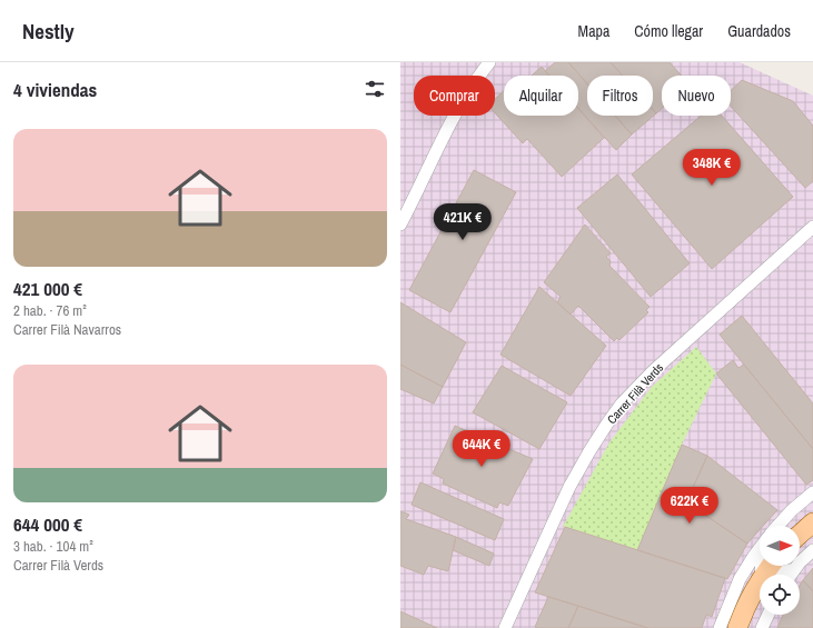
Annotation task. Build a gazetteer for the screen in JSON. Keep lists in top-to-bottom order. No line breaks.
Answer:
{"streets":{"street":["Carrer Filà Verds"]},"north":"right","page":{"header":"Nestly","nav":["Mapa","Cómo llegar","Guardados"],"heading":"4 viviendas","chip":["Comprar","Alquilar","Filtros","Nuevo"],"list":[{"name":"421 000 €","note":"2 hab. · 76 m² · Carrer Filà Navarros"},{"name":"644 000 €","note":"3 hab. · 104 m² · Carrer Filà Verds"}],"price":["348K €","421K €","644K €","622K €"]}}
